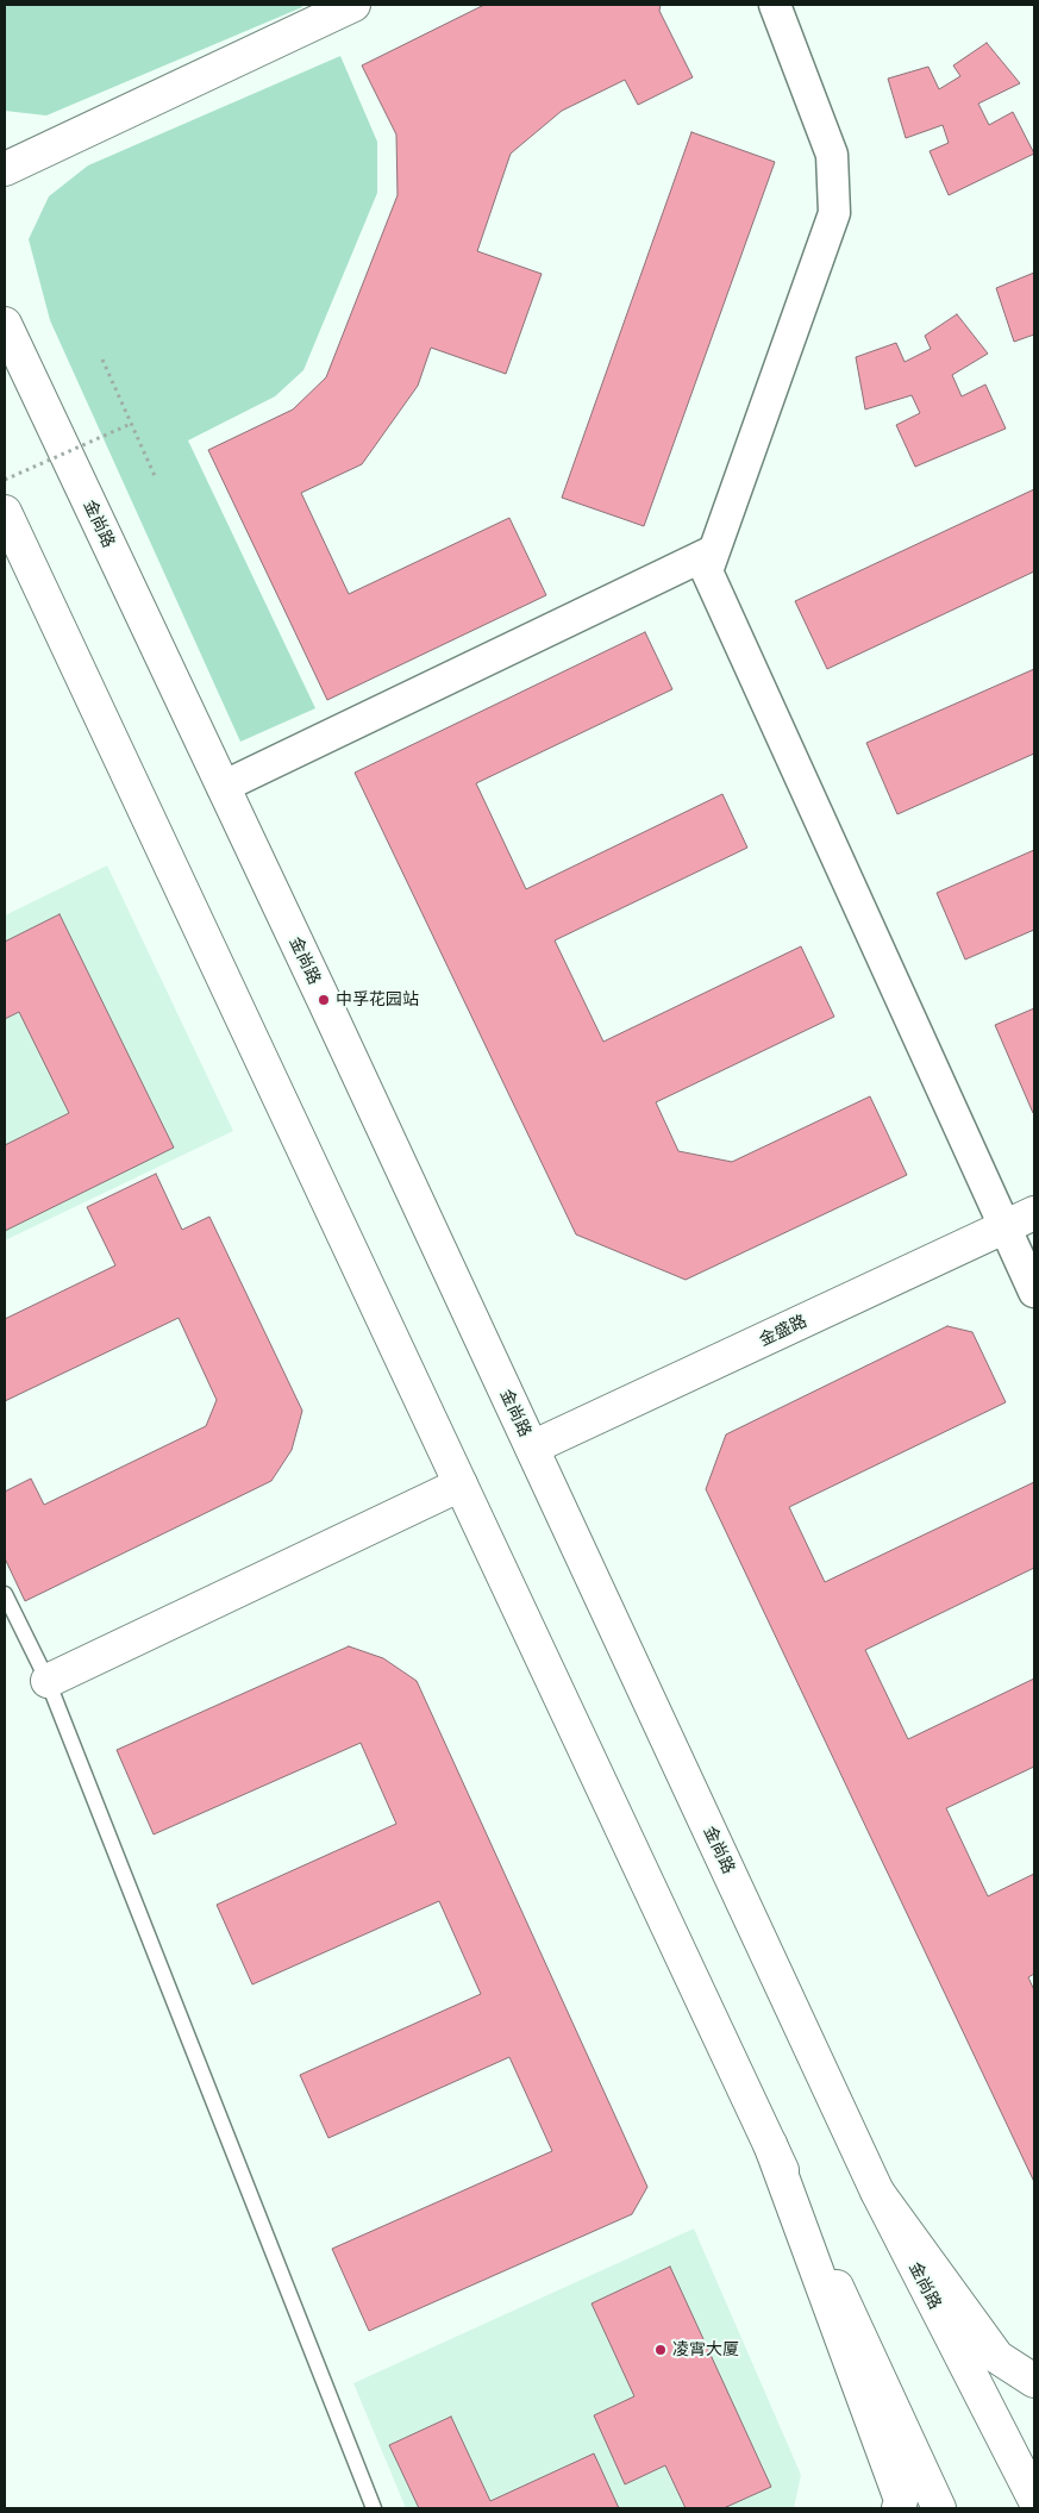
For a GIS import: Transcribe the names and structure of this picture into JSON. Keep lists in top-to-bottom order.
{
  "streets": {
    "main road": ["金尚路", "金盛路"]
  },
  "crossings": [
    ["金尚路", "金盛路"]
  ],
  "places": ["中孚花园站", "凌霄大厦"]
}
